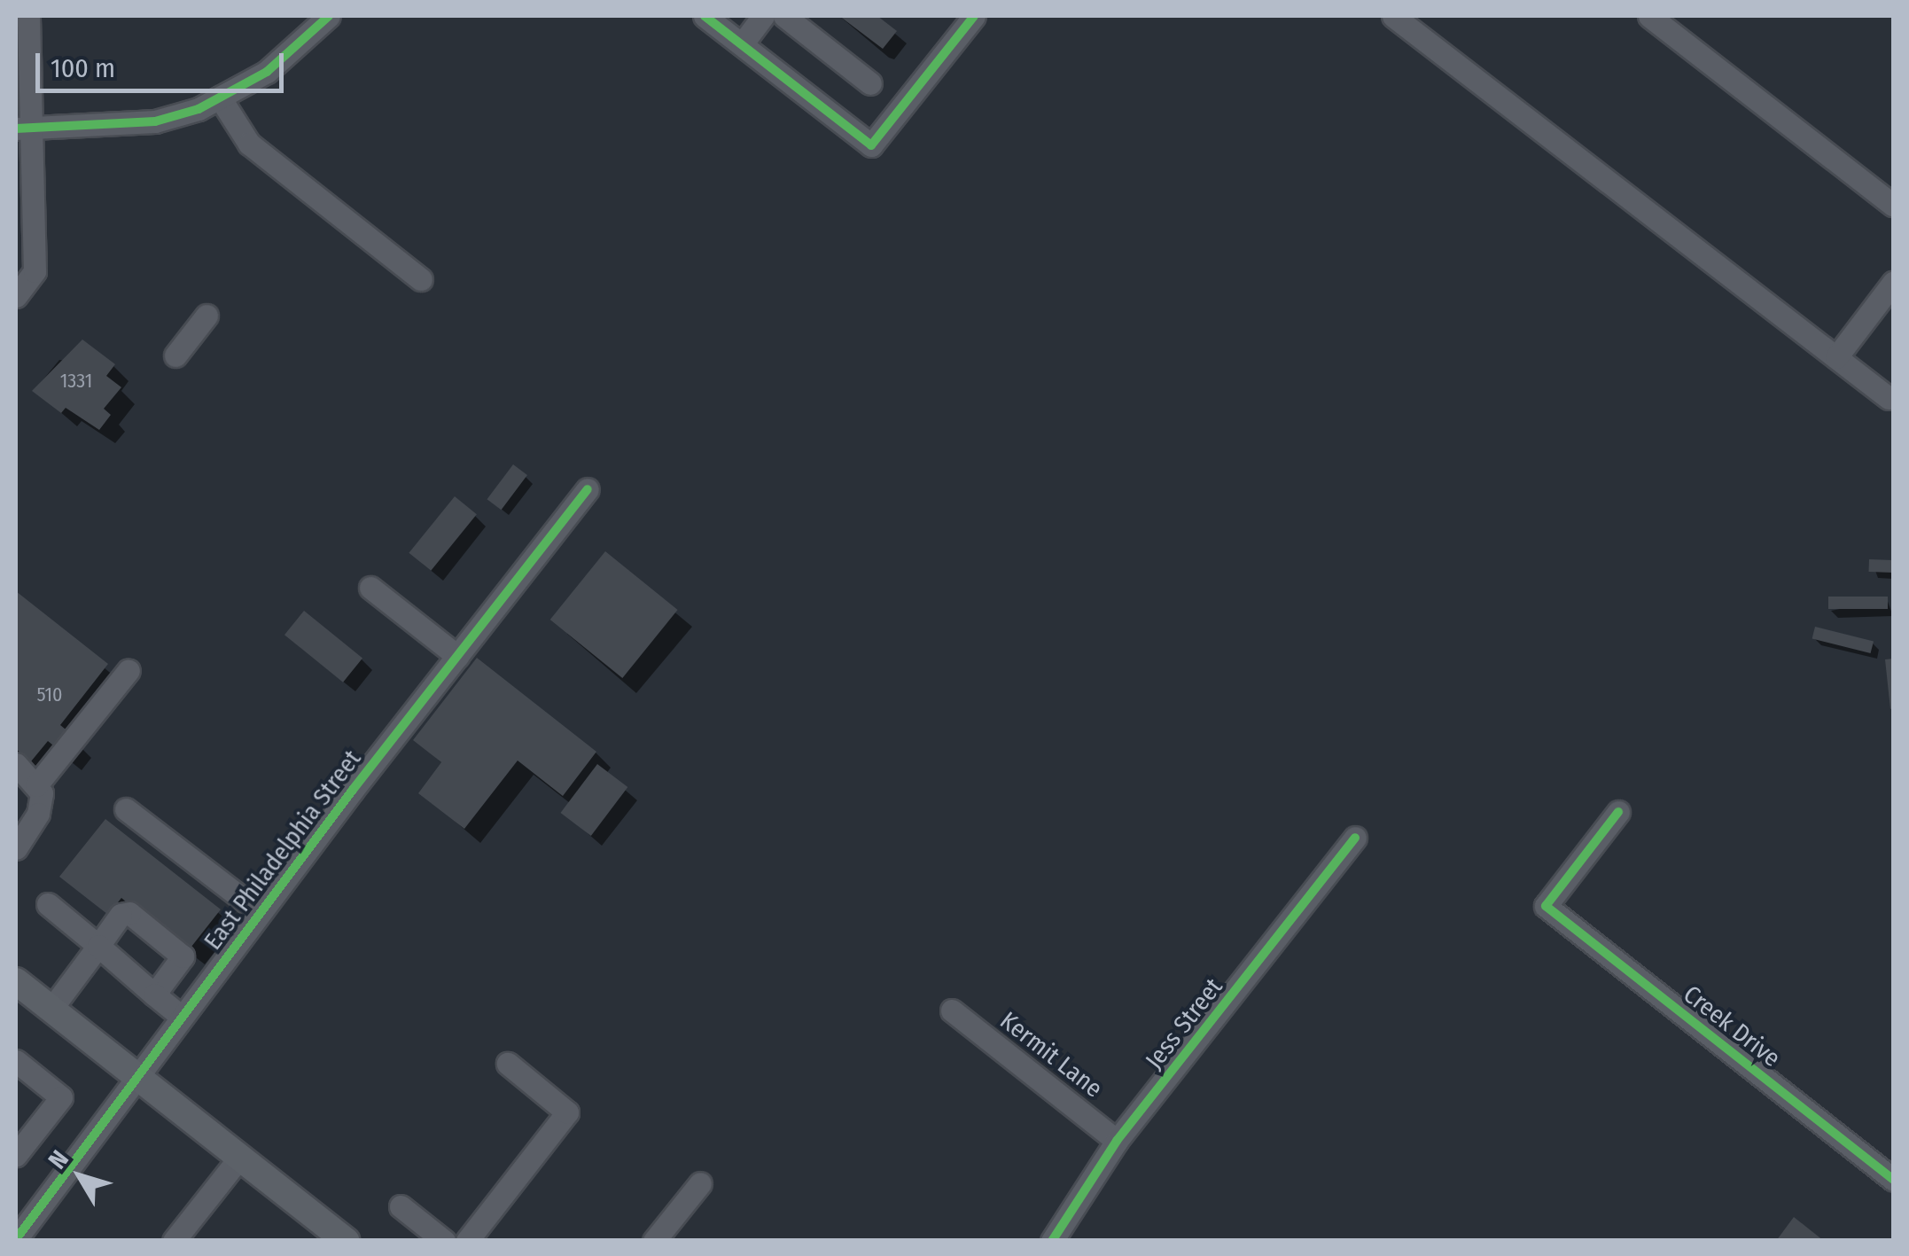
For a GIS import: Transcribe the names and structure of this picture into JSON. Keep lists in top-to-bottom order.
{
  "streets": {
    "street": [
      "East Philadelphia Street",
      "Jess Street",
      "Creek Drive",
      "Kermit Lane"
    ]
  },
  "crossings": [
    ["Jess Street", "Kermit Lane"]
  ],
  "house_numbers": ["1331", "510"],
  "scale_bar": "100 m",
  "north": "top left"
}
